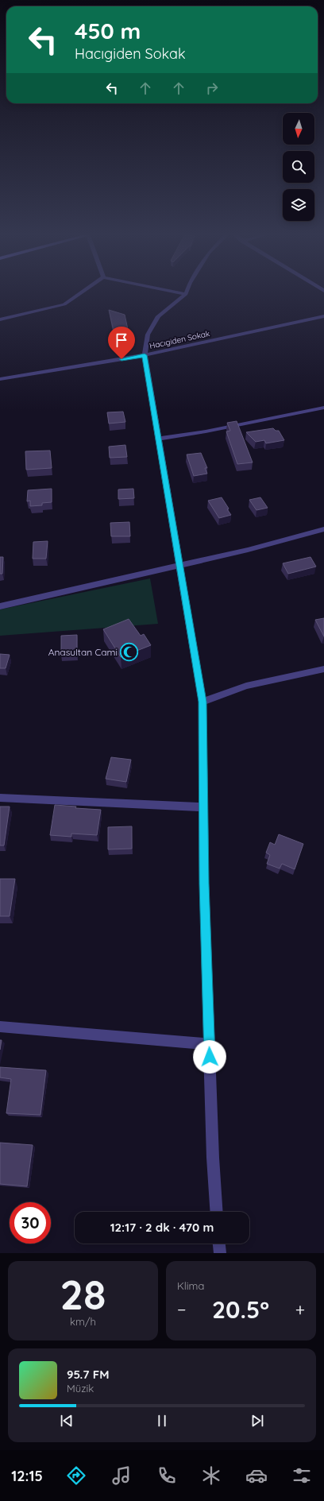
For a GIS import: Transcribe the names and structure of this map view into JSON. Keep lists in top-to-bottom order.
{
  "streets": {
    "street": ["Hacıgiden Sokak"]
  },
  "places": {
    "mosque": ["Anasultan Cami"]
  },
  "north": "bottom",
  "page": {
    "turn": ["450 m", "Hacıgiden Sokak"],
    "limit": "30",
    "trip": "12:17 · 2 dk · 470 m",
    "tile": [
      ["28", "km/h"],
      "Klima"
    ],
    "heat": ["−", "20.5°", "+"],
    "song": ["95.7 FM", "Müzik"],
    "tabs": "12:15"
  }
}
